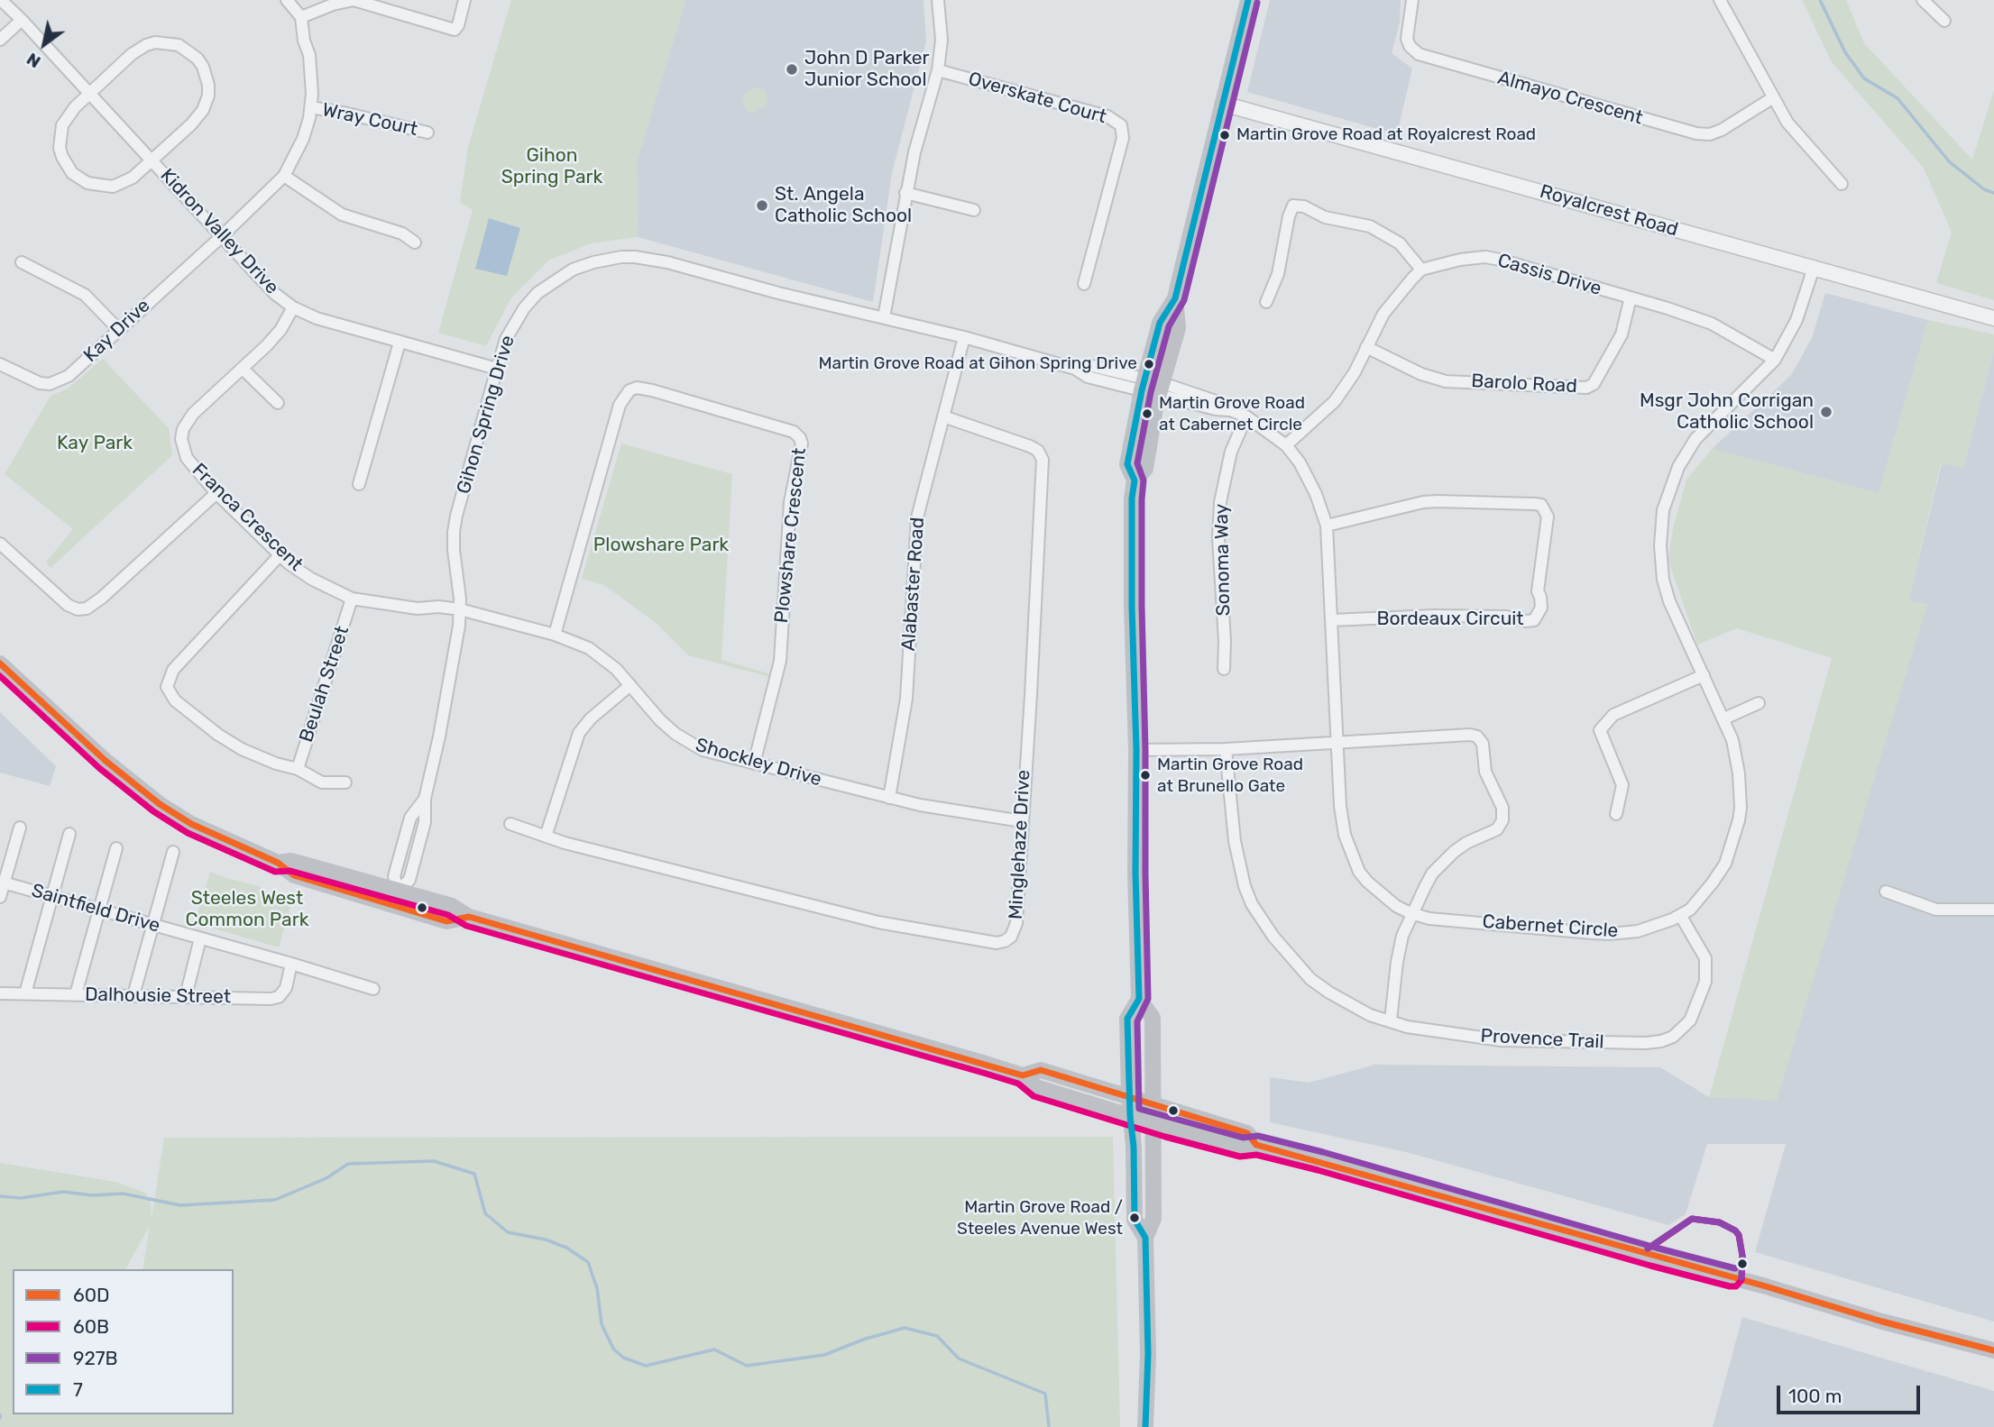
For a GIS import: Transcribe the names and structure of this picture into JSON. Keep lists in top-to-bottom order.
{
  "streets": {
    "street": [
      "Overskate Court",
      "Almayo Crescent",
      "Wray Court",
      "Royalcrest Road",
      "Kidron Valley Drive",
      "Cassis Drive",
      "Kay Drive",
      "Barolo Road",
      "Gihon Spring Drive",
      "Franca Crescent",
      "Plowshare Crescent",
      "Sonoma Way",
      "Alabaster Road",
      "Bordeaux Circuit",
      "Beulah Street",
      "Shockley Drive",
      "Minglehaze Drive",
      "Saintfield Drive",
      "Cabernet Circle",
      "Dalhousie Street",
      "Provence Trail"
    ]
  },
  "crossings": [
    ["Wray Court", "Kay Drive"],
    ["Royalcrest Road", "Cabernet Circle"],
    ["Kidron Valley Drive", "Kay Drive"],
    ["Kidron Valley Drive", "Gihon Spring Drive"],
    ["Kidron Valley Drive", "Franca Crescent"],
    ["Cassis Drive", "Barolo Road"],
    ["Cassis Drive", "Cabernet Circle"],
    ["Gihon Spring Drive", "Franca Crescent"],
    ["Gihon Spring Drive", "Alabaster Road"],
    ["Gihon Spring Drive", "Shockley Drive"],
    ["Gihon Spring Drive", "Cabernet Circle"],
    ["Franca Crescent", "Beulah Street"],
    ["Franca Crescent", "Shockley Drive"],
    ["Plowshare Crescent", "Shockley Drive"],
    ["Sonoma Way", "Cabernet Circle"],
    ["Alabaster Road", "Shockley Drive"],
    ["Alabaster Road", "Minglehaze Drive"],
    ["Bordeaux Circuit", "Cabernet Circle"],
    ["Shockley Drive", "Minglehaze Drive"],
    ["Saintfield Drive", "Dalhousie Street"],
    ["Cabernet Circle", "Provence Trail"]
  ],
  "parks": [
    "Gihon Spring Park",
    "Kay Park",
    "Plowshare Park",
    "Steeles West Common Park"
  ],
  "places": [
    "John D Parker Junior School",
    "Martin Grove Road at Royalcrest Road",
    "St. Angela Catholic School",
    "Martin Grove Road at Gihon Spring Drive",
    "Msgr John Corrigan Catholic School",
    "Martin Grove Road at Cabernet Circle",
    "Martin Grove Road at Brunello Gate",
    "Martin Grove Road / Steeles Avenue West"
  ],
  "lines": [
    "transit line 7",
    "transit line 927B",
    "transit line 60D",
    "transit line 60B"
  ],
  "legend": [
    "60D",
    "60B",
    "927B",
    "7"
  ],
  "scale_bar": "100 m",
  "north": "bottom left"
}
